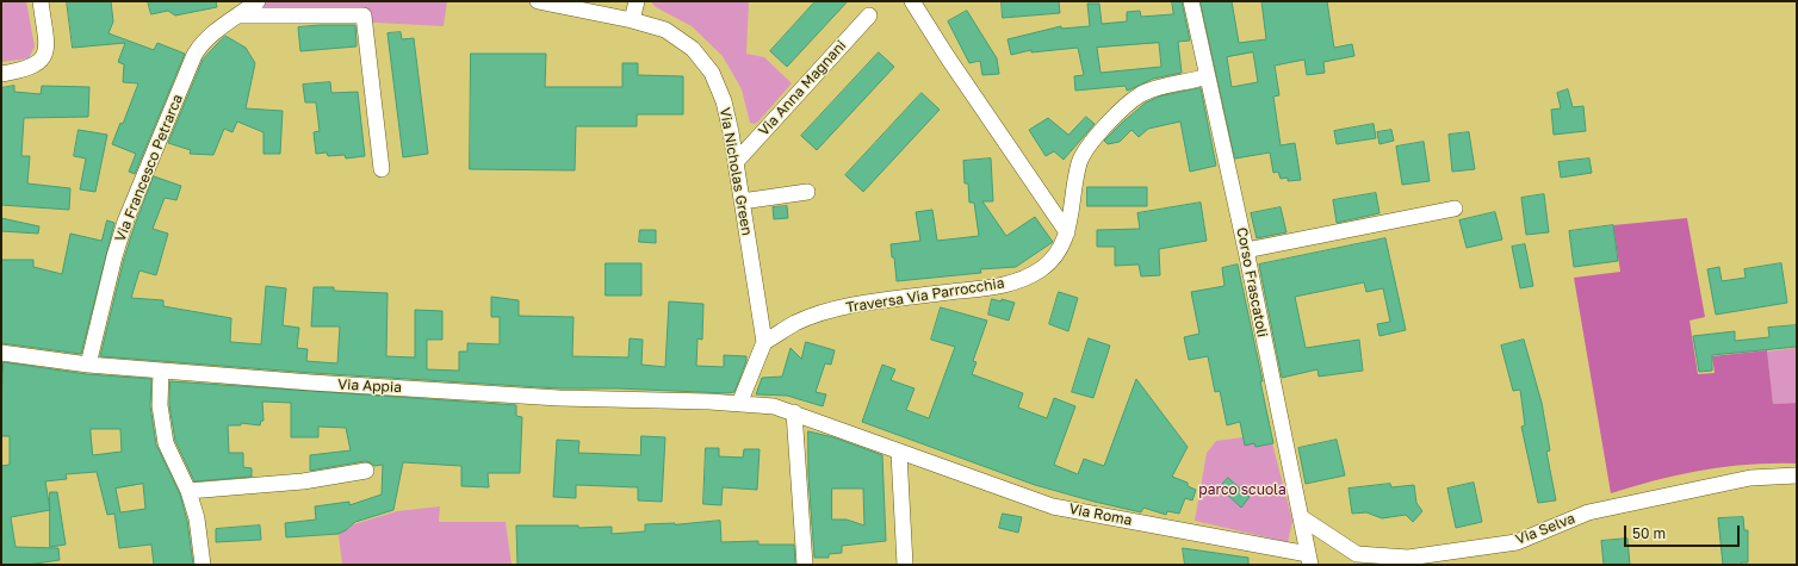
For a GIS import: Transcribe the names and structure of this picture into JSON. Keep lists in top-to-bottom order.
{
  "streets": {
    "street": [
      "Via Anna Magnani",
      "Via Francesco Petrarca",
      "Via Nicholas Green",
      "Corso Frascatoli",
      "Traversa Via Parrocchia",
      "Via Appia",
      "Via Roma",
      "Via Selva"
    ]
  },
  "crossings": [
    ["Via Anna Magnani", "Via Nicholas Green"],
    ["Via Francesco Petrarca", "Via Appia"],
    ["Via Nicholas Green", "Traversa Via Parrocchia"],
    ["Corso Frascatoli", "Traversa Via Parrocchia"],
    ["Corso Frascatoli", "Via Roma"],
    ["Corso Frascatoli", "Via Selva"],
    ["Via Appia", "Via Roma"]
  ],
  "parks": ["parco scuola"],
  "scale_bar": "50 m"
}
